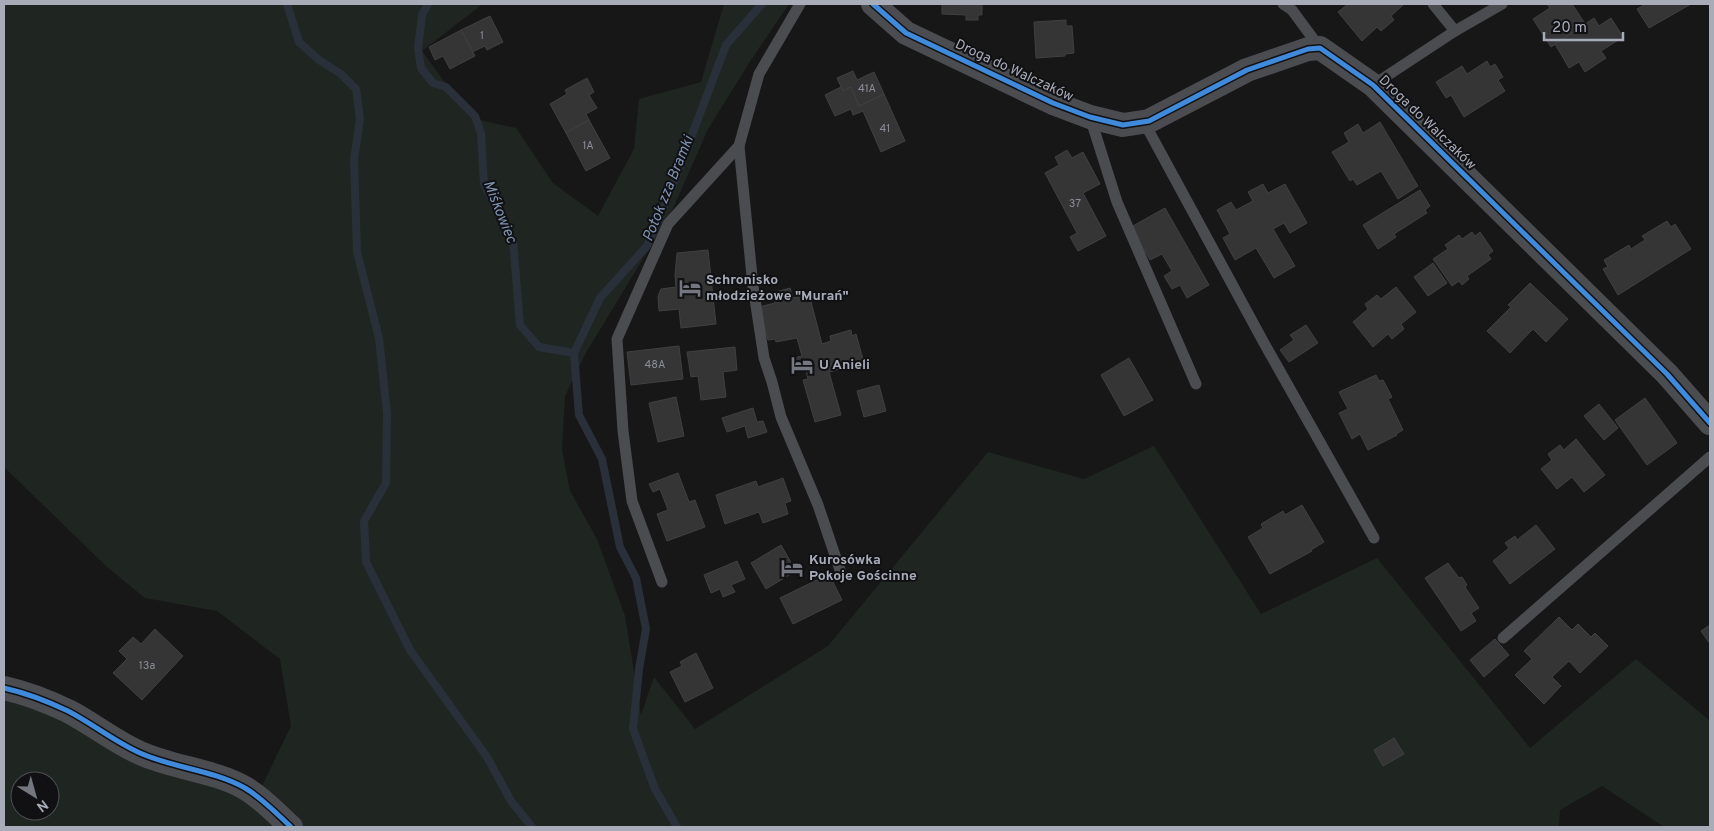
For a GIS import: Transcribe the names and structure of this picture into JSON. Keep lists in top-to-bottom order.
{
  "streets": {
    "street": ["Droga do Walczaków"]
  },
  "water": ["Potok zza Bramki", "Miśkowiec"],
  "places": {
    "hotel": ["Schronisko młodzieżowe \"Murań\"", "U Anieli", "Kurosówka Pokoje Gościnne"]
  },
  "house_numbers": [
    "1",
    "41A",
    "41",
    "1A",
    "37",
    "48A",
    "13a"
  ],
  "scale_bar": "20 m",
  "north": "bottom right"
}
